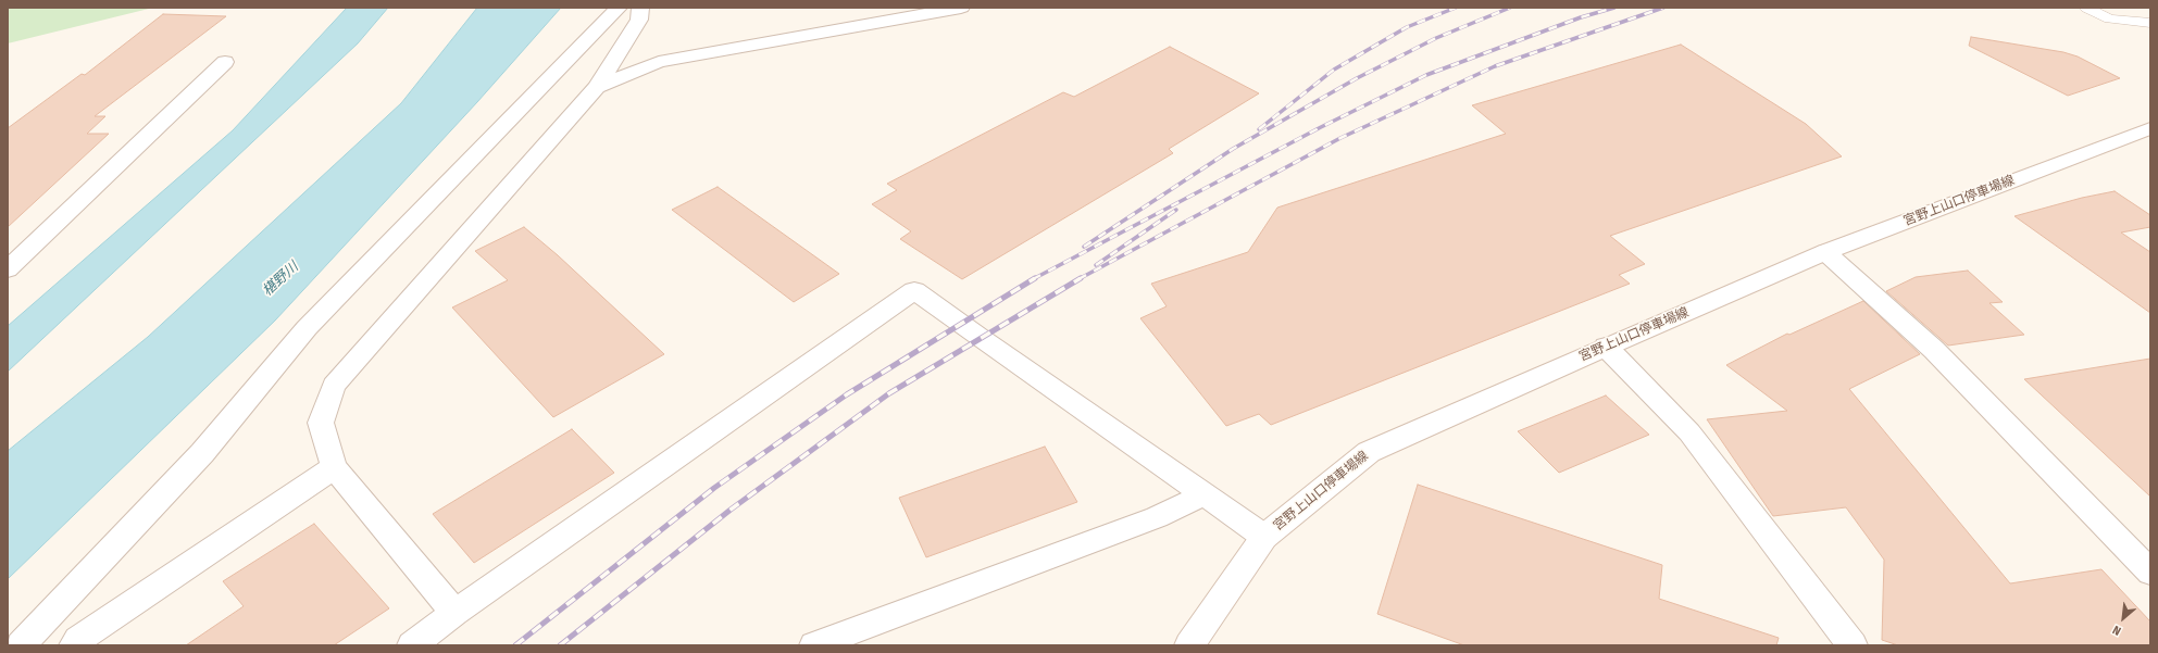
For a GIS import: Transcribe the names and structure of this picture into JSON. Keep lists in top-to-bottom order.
{
  "streets": {
    "street": ["宮野上山口停車場線"]
  },
  "water": ["椹野川"],
  "north": "bottom left"
}
